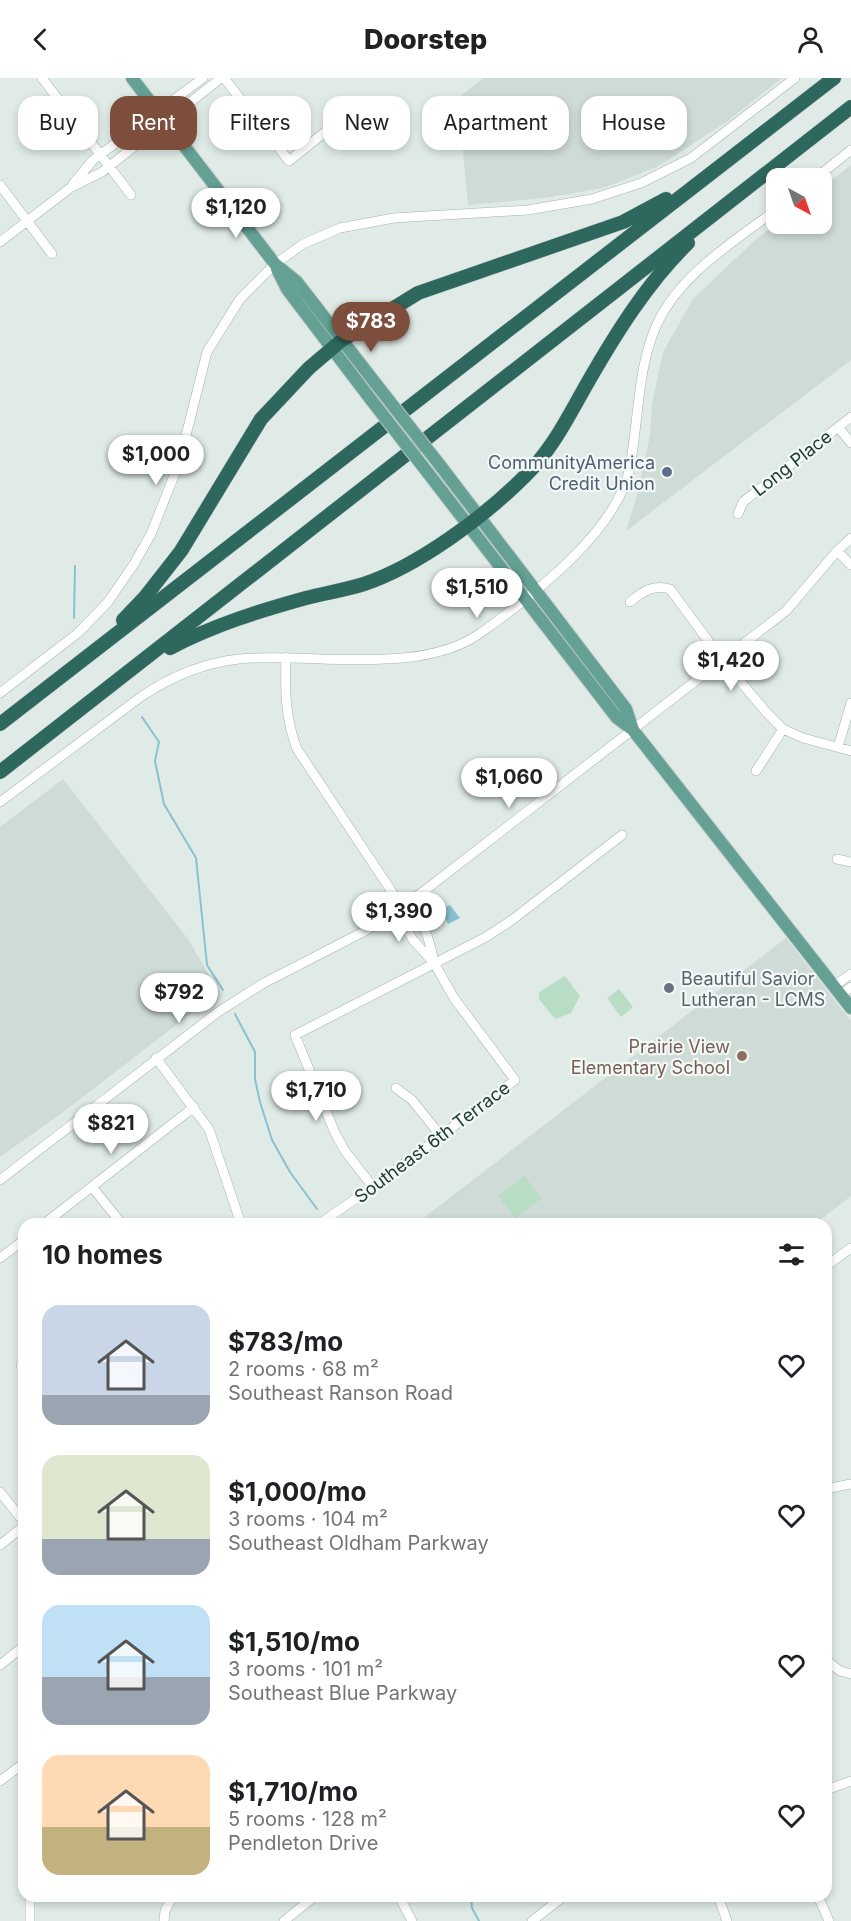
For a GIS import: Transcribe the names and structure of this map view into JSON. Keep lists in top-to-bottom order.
{
  "streets": {
    "street": ["Long Place", "Southeast 6th Terrace"]
  },
  "places": ["CommunityAmerica Credit Union", "Beautiful Savior Lutheran - LCMS", "Prairie View Elementary School"],
  "north": "bottom right",
  "page": {
    "header": "Doorstep",
    "chip": [
      "Buy",
      "Rent",
      "Filters",
      "New",
      "Apartment",
      "House"
    ],
    "price": [
      "$1,120",
      "$783",
      "$1,000",
      "$1,510",
      "$1,420",
      "$1,060",
      "$1,390",
      "$792",
      "$1,710",
      "$821"
    ],
    "heading": "10 homes",
    "list": [
      {
        "name": "$783/mo",
        "note": "2 rooms · 68 m² · Southeast Ranson Road"
      },
      {
        "name": "$1,000/mo",
        "note": "3 rooms · 104 m² · Southeast Oldham Parkway"
      },
      {
        "name": "$1,510/mo",
        "note": "3 rooms · 101 m² · Southeast Blue Parkway"
      },
      {
        "name": "$1,710/mo",
        "note": "5 rooms · 128 m² · Pendleton Drive"
      }
    ]
  }
}
